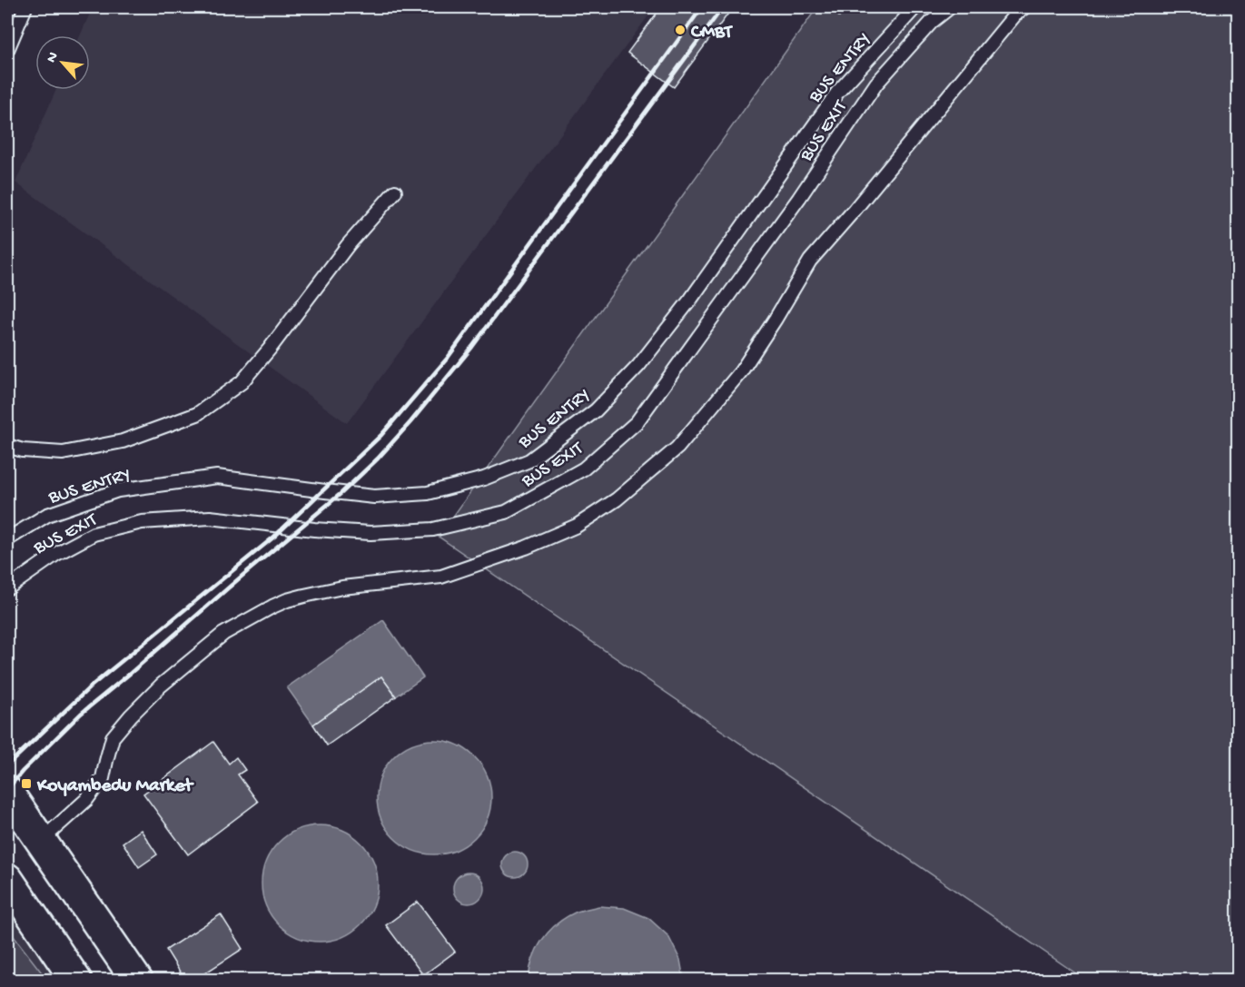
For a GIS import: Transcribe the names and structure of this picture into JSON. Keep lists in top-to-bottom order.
{
  "streets": {
    "lane": ["BUS ENTRY", "BUS EXIT"]
  },
  "places": {
    "other": ["CMBT"],
    "transit": ["Koyambedu Market"]
  },
  "north": "top left"
}
